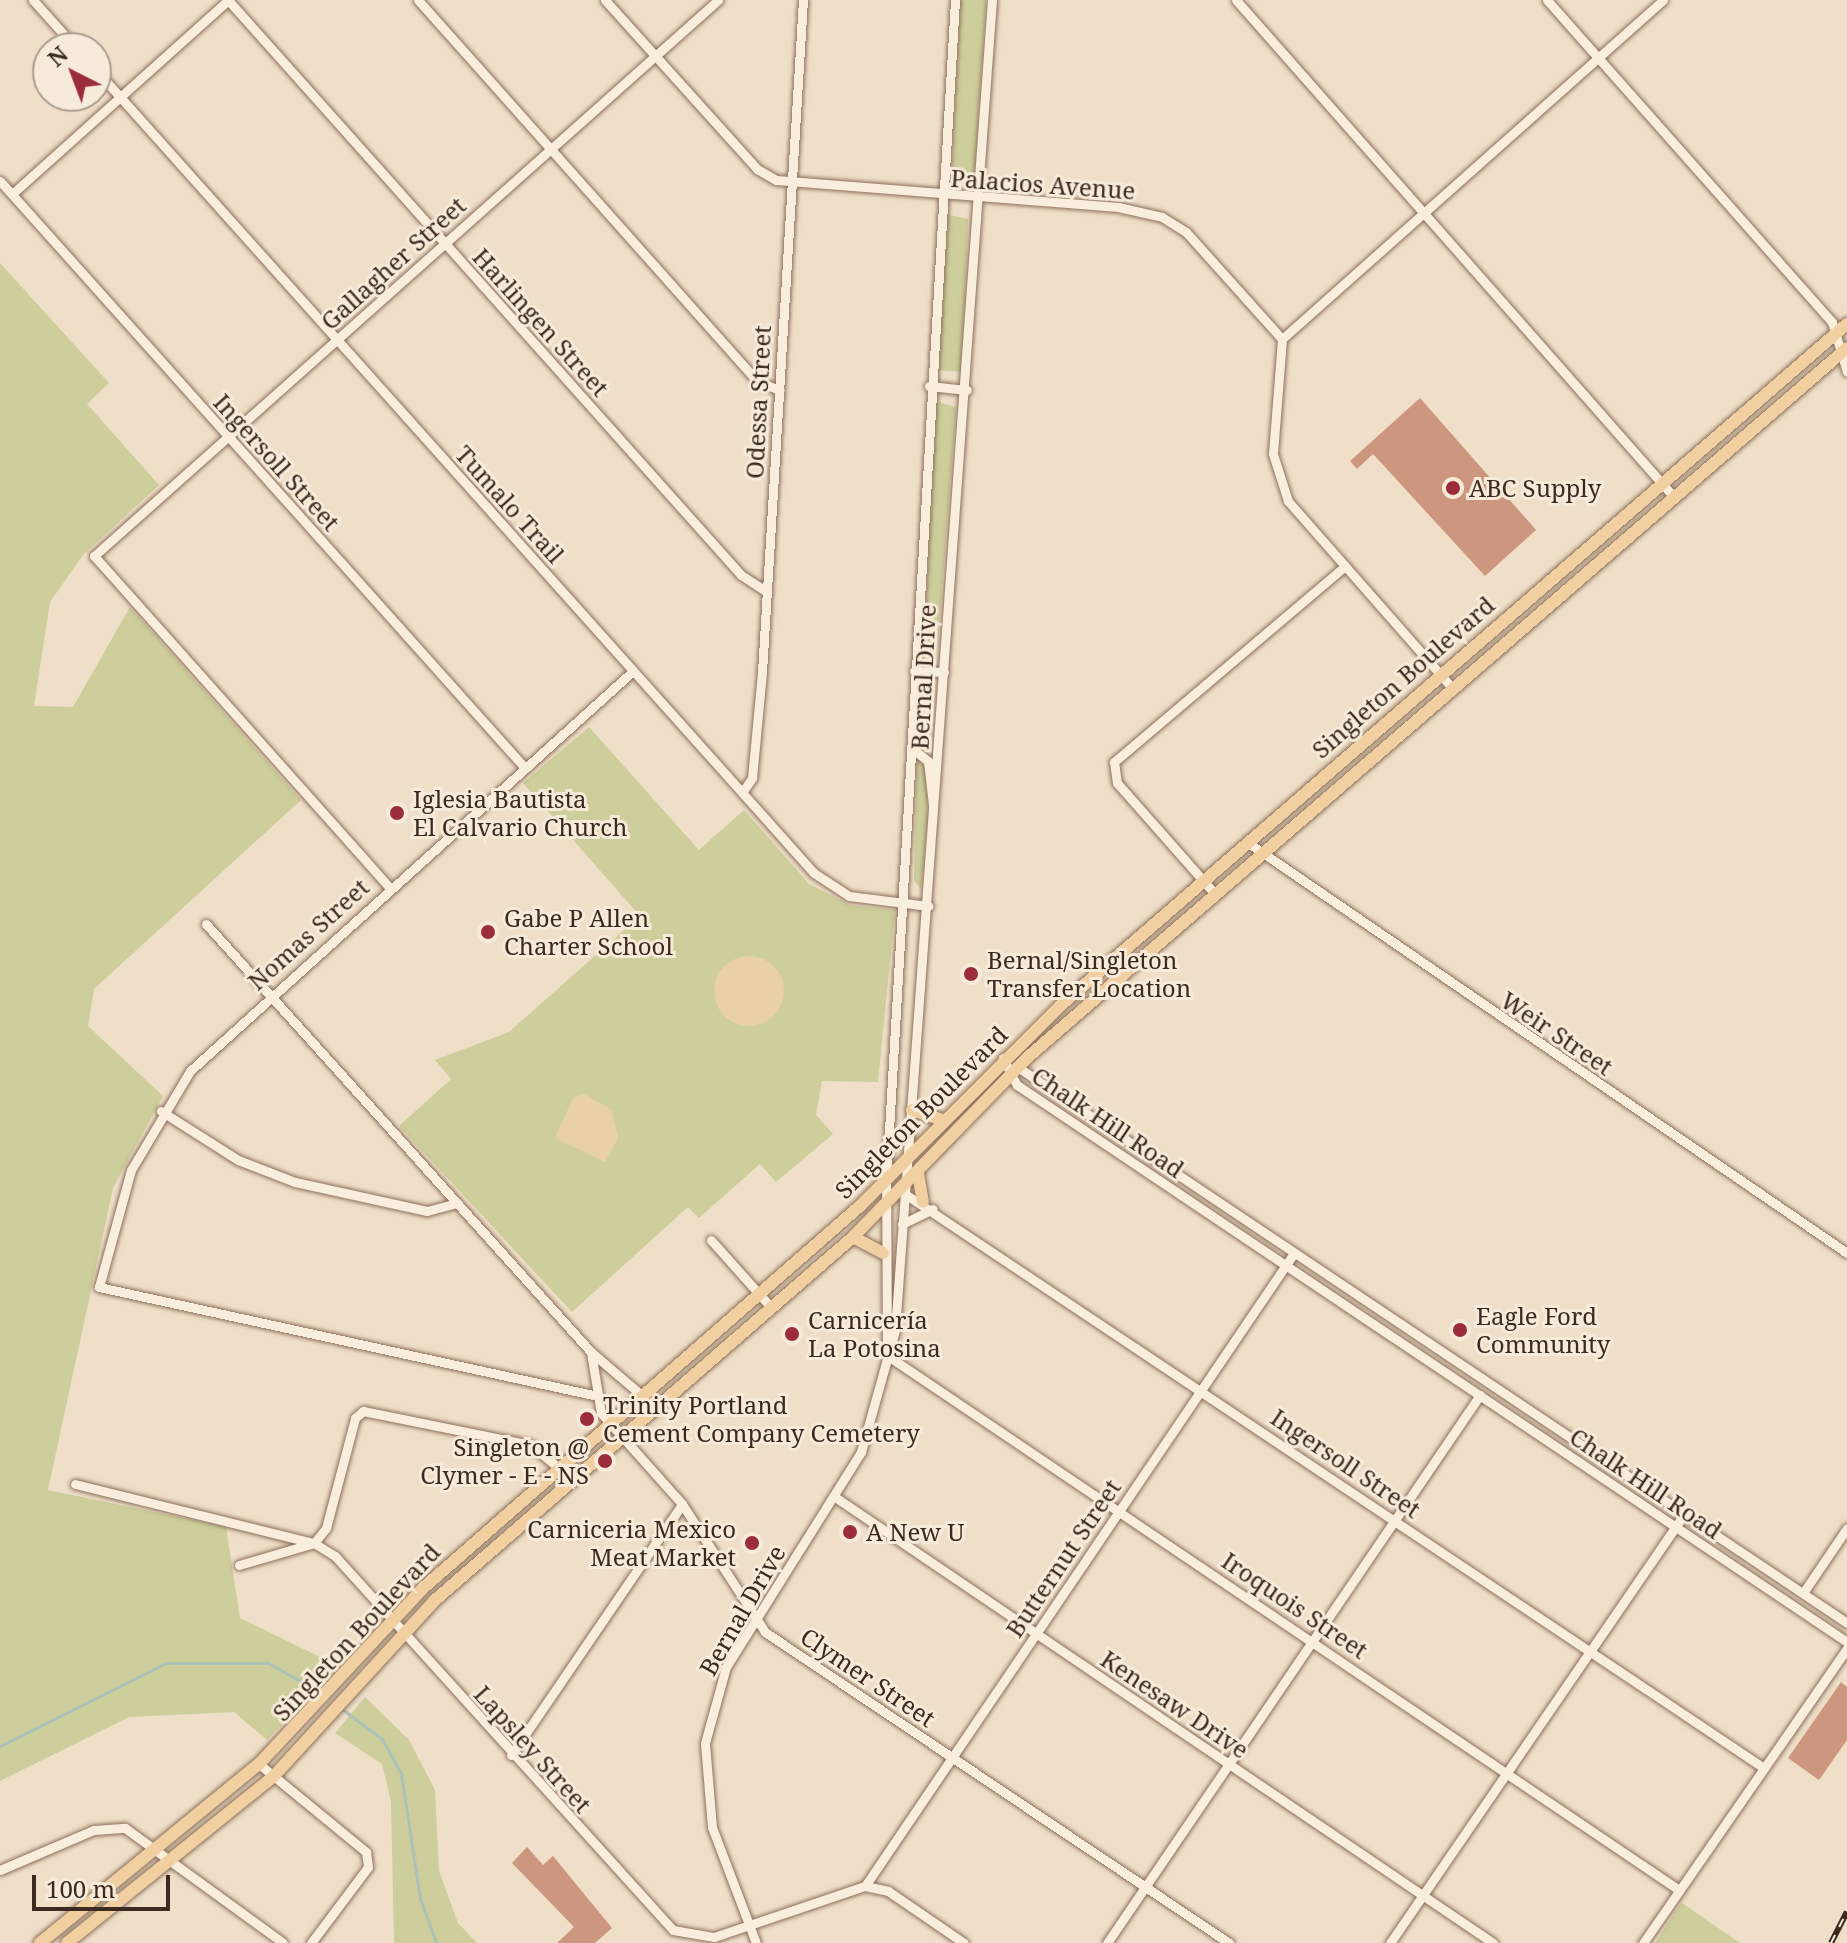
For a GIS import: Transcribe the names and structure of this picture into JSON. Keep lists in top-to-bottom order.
{
  "streets": {
    "main road": ["Singleton Boulevard"],
    "street": [
      "Palacios Avenue",
      "Gallagher Street",
      "Harlingen Street",
      "Odessa Street",
      "Ingersoll Street",
      "Tumalo Trail",
      "Bernal Drive",
      "Nomas Street",
      "Weir Street",
      "Chalk Hill Road",
      "Butternut Street",
      "Iroquois Street",
      "Clymer Street",
      "Kenesaw Drive",
      "Lapsley Street"
    ]
  },
  "crossings": [
    ["Palacios Avenue", "Gallagher Street"],
    ["Palacios Avenue", "Odessa Street"],
    ["Palacios Avenue", "Bernal Drive"],
    ["Gallagher Street", "Harlingen Street"],
    ["Gallagher Street", "Ingersoll Street"],
    ["Gallagher Street", "Tumalo Trail"],
    ["Gallagher Street", "Nomas Street"],
    ["Harlingen Street", "Odessa Street"],
    ["Odessa Street", "Tumalo Trail"],
    ["Ingersoll Street", "Bernal Drive"],
    ["Ingersoll Street", "Singleton Boulevard"],
    ["Ingersoll Street", "Nomas Street"],
    ["Ingersoll Street", "Butternut Street"],
    ["Tumalo Trail", "Bernal Drive"],
    ["Tumalo Trail", "Nomas Street"],
    ["Bernal Drive", "Singleton Boulevard"],
    ["Bernal Drive", "Iroquois Street"],
    ["Bernal Drive", "Clymer Street"],
    ["Bernal Drive", "Kenesaw Drive"],
    ["Bernal Drive", "Lapsley Street"],
    ["Singleton Boulevard", "Weir Street"],
    ["Singleton Boulevard", "Chalk Hill Road"],
    ["Singleton Boulevard", "Clymer Street"],
    ["Singleton Boulevard", "Lapsley Street"],
    ["Nomas Street", "Clymer Street"],
    ["Chalk Hill Road", "Butternut Street"],
    ["Butternut Street", "Iroquois Street"],
    ["Butternut Street", "Clymer Street"],
    ["Butternut Street", "Kenesaw Drive"],
    ["Butternut Street", "Lapsley Street"]
  ],
  "places": [
    "ABC Supply",
    "Iglesia Bautista El Calvario Church",
    "Gabe P Allen Charter School",
    "Bernal/Singleton Transfer Location",
    "Eagle Ford Community",
    "Carnicería La Potosina",
    "Trinity Portland Cement Company Cemetery",
    "Singleton @ Clymer - E - NS",
    "A New U",
    "Carniceria Mexico Meat Market"
  ],
  "scale_bar": "100 m",
  "north": "top left"
}
